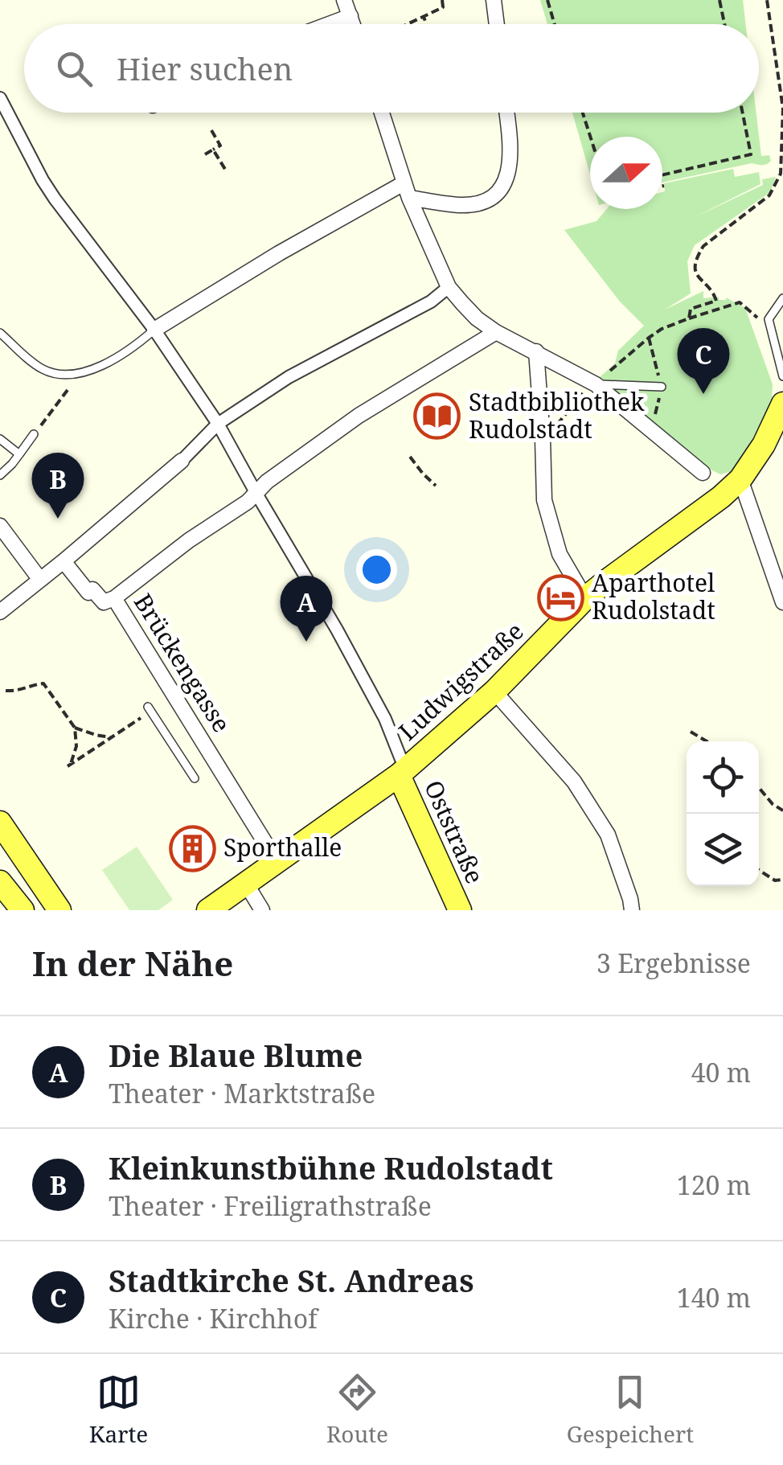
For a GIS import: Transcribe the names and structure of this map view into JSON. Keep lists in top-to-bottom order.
{
  "streets": {
    "main road": ["Ludwigstraße", "Oststraße"],
    "street": ["Brückengasse"]
  },
  "crossings": [
    ["Brückengasse", "Ludwigstraße"],
    ["Ludwigstraße", "Oststraße"]
  ],
  "places": {
    "library": ["Stadtbibliothek Rudolstadt"],
    "hotel": ["Aparthotel Rudolstadt"],
    "building": ["Sporthalle"]
  },
  "north": "right",
  "page": {
    "search": "Hier suchen",
    "pins": ["C", "B", "A"],
    "heading": ["In der Nähe", "3 Ergebnisse"],
    "list": [
      {
        "mark": "A",
        "name": "Die Blaue Blume",
        "note": "Theater · Marktstraße",
        "value": "40 m"
      },
      {
        "mark": "B",
        "name": "Kleinkunstbühne Rudolstadt",
        "note": "Theater · Freiligrathstraße",
        "value": "120 m"
      },
      {
        "mark": "C",
        "name": "Stadtkirche St. Andreas",
        "note": "Kirche · Kirchhof",
        "value": "140 m"
      }
    ],
    "nav": ["Karte", "Route", "Gespeichert"]
  }
}
